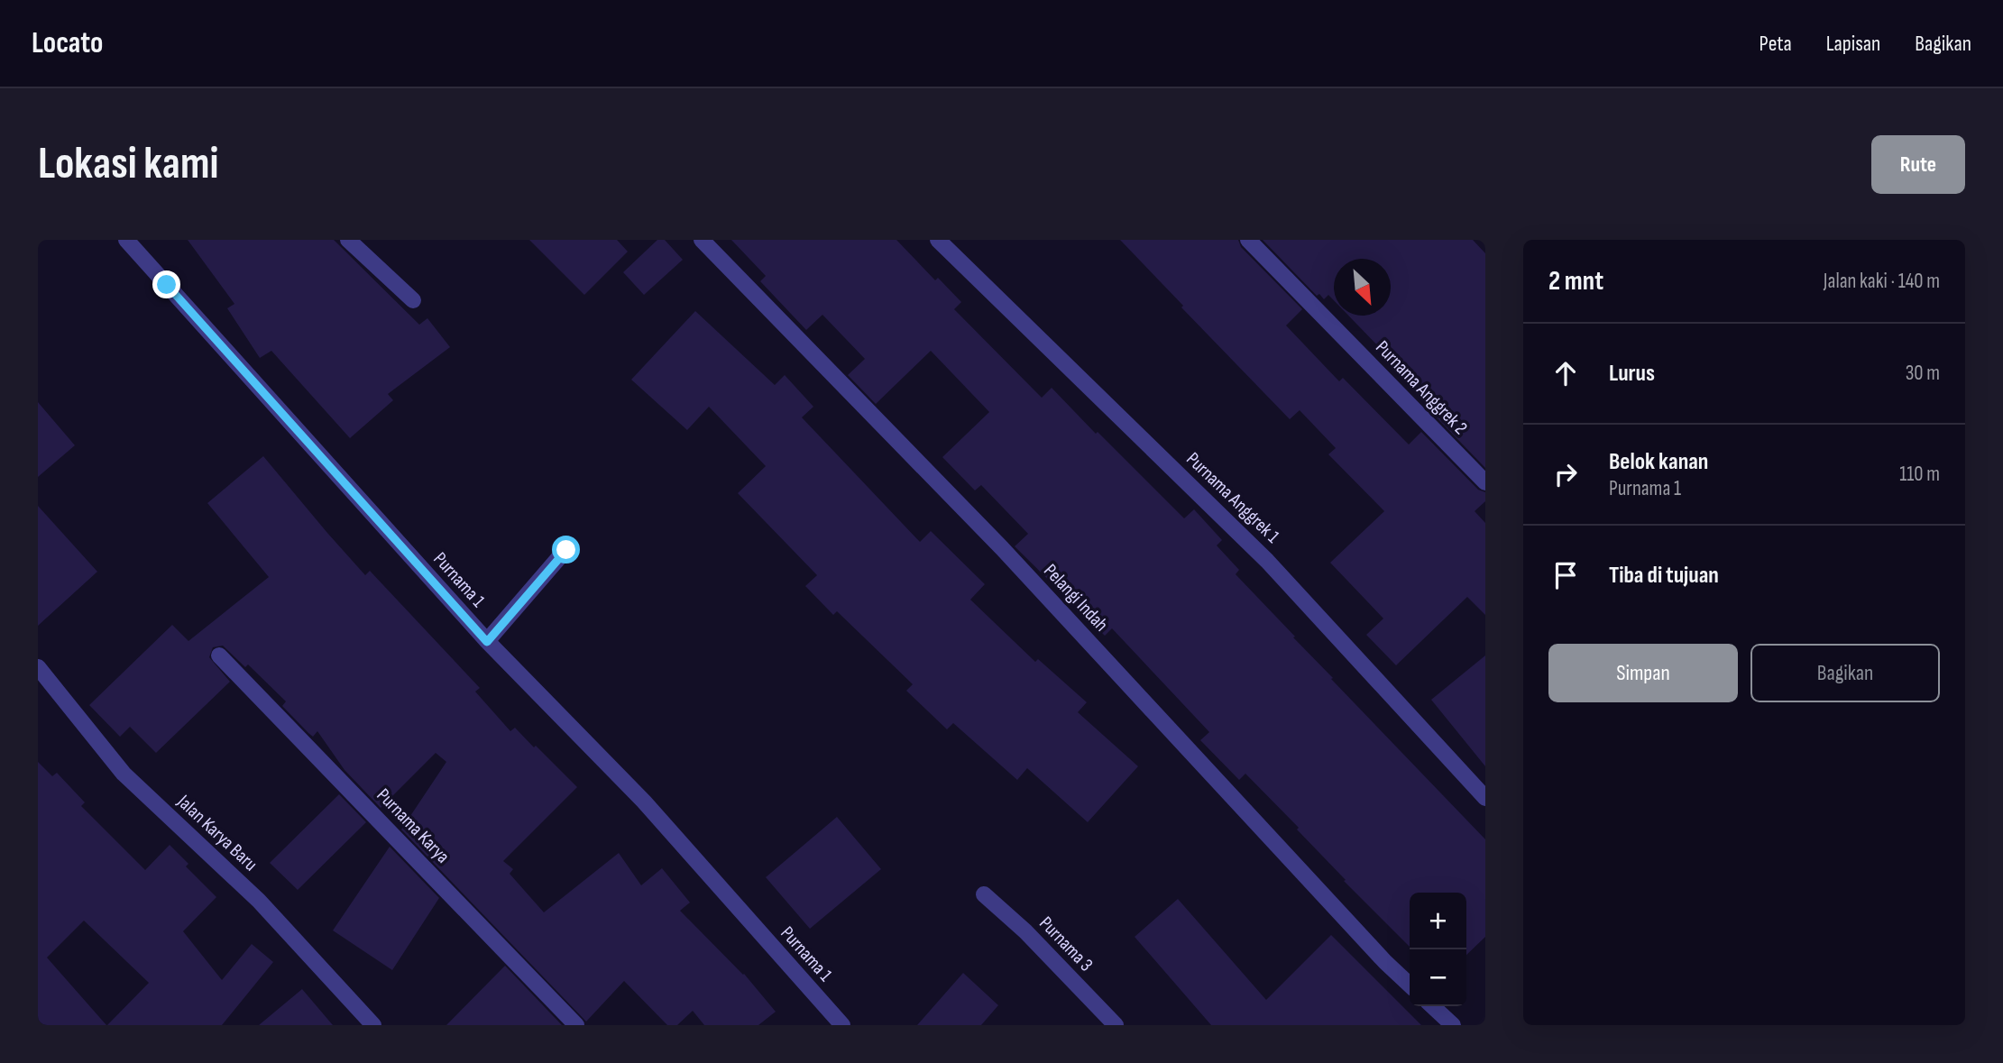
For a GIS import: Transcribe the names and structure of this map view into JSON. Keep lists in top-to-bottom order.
{
  "streets": {
    "street": [
      "Purnama Anggrek 2",
      "Purnama Anggrek 1",
      "Purnama 1",
      "Pelangi Indah",
      "Purnama Karya",
      "Jalan Karya Baru",
      "Purnama 3"
    ]
  },
  "north": "bottom right",
  "page": {
    "header": "Locato",
    "nav": ["Peta", "Lapisan", "Bagikan"],
    "buttons": [
      "Rute",
      ["Simpan", "Bagikan"]
    ],
    "title": "Lokasi kami",
    "heading": ["2 mnt", "Jalan kaki · 140 m"],
    "list": [
      ["Lurus", "30 m"],
      ["Belok kanan", "Purnama 1", "110 m"],
      "Tiba di tujuan"
    ],
    "map_buttons": ["+", "−"]
  }
}
